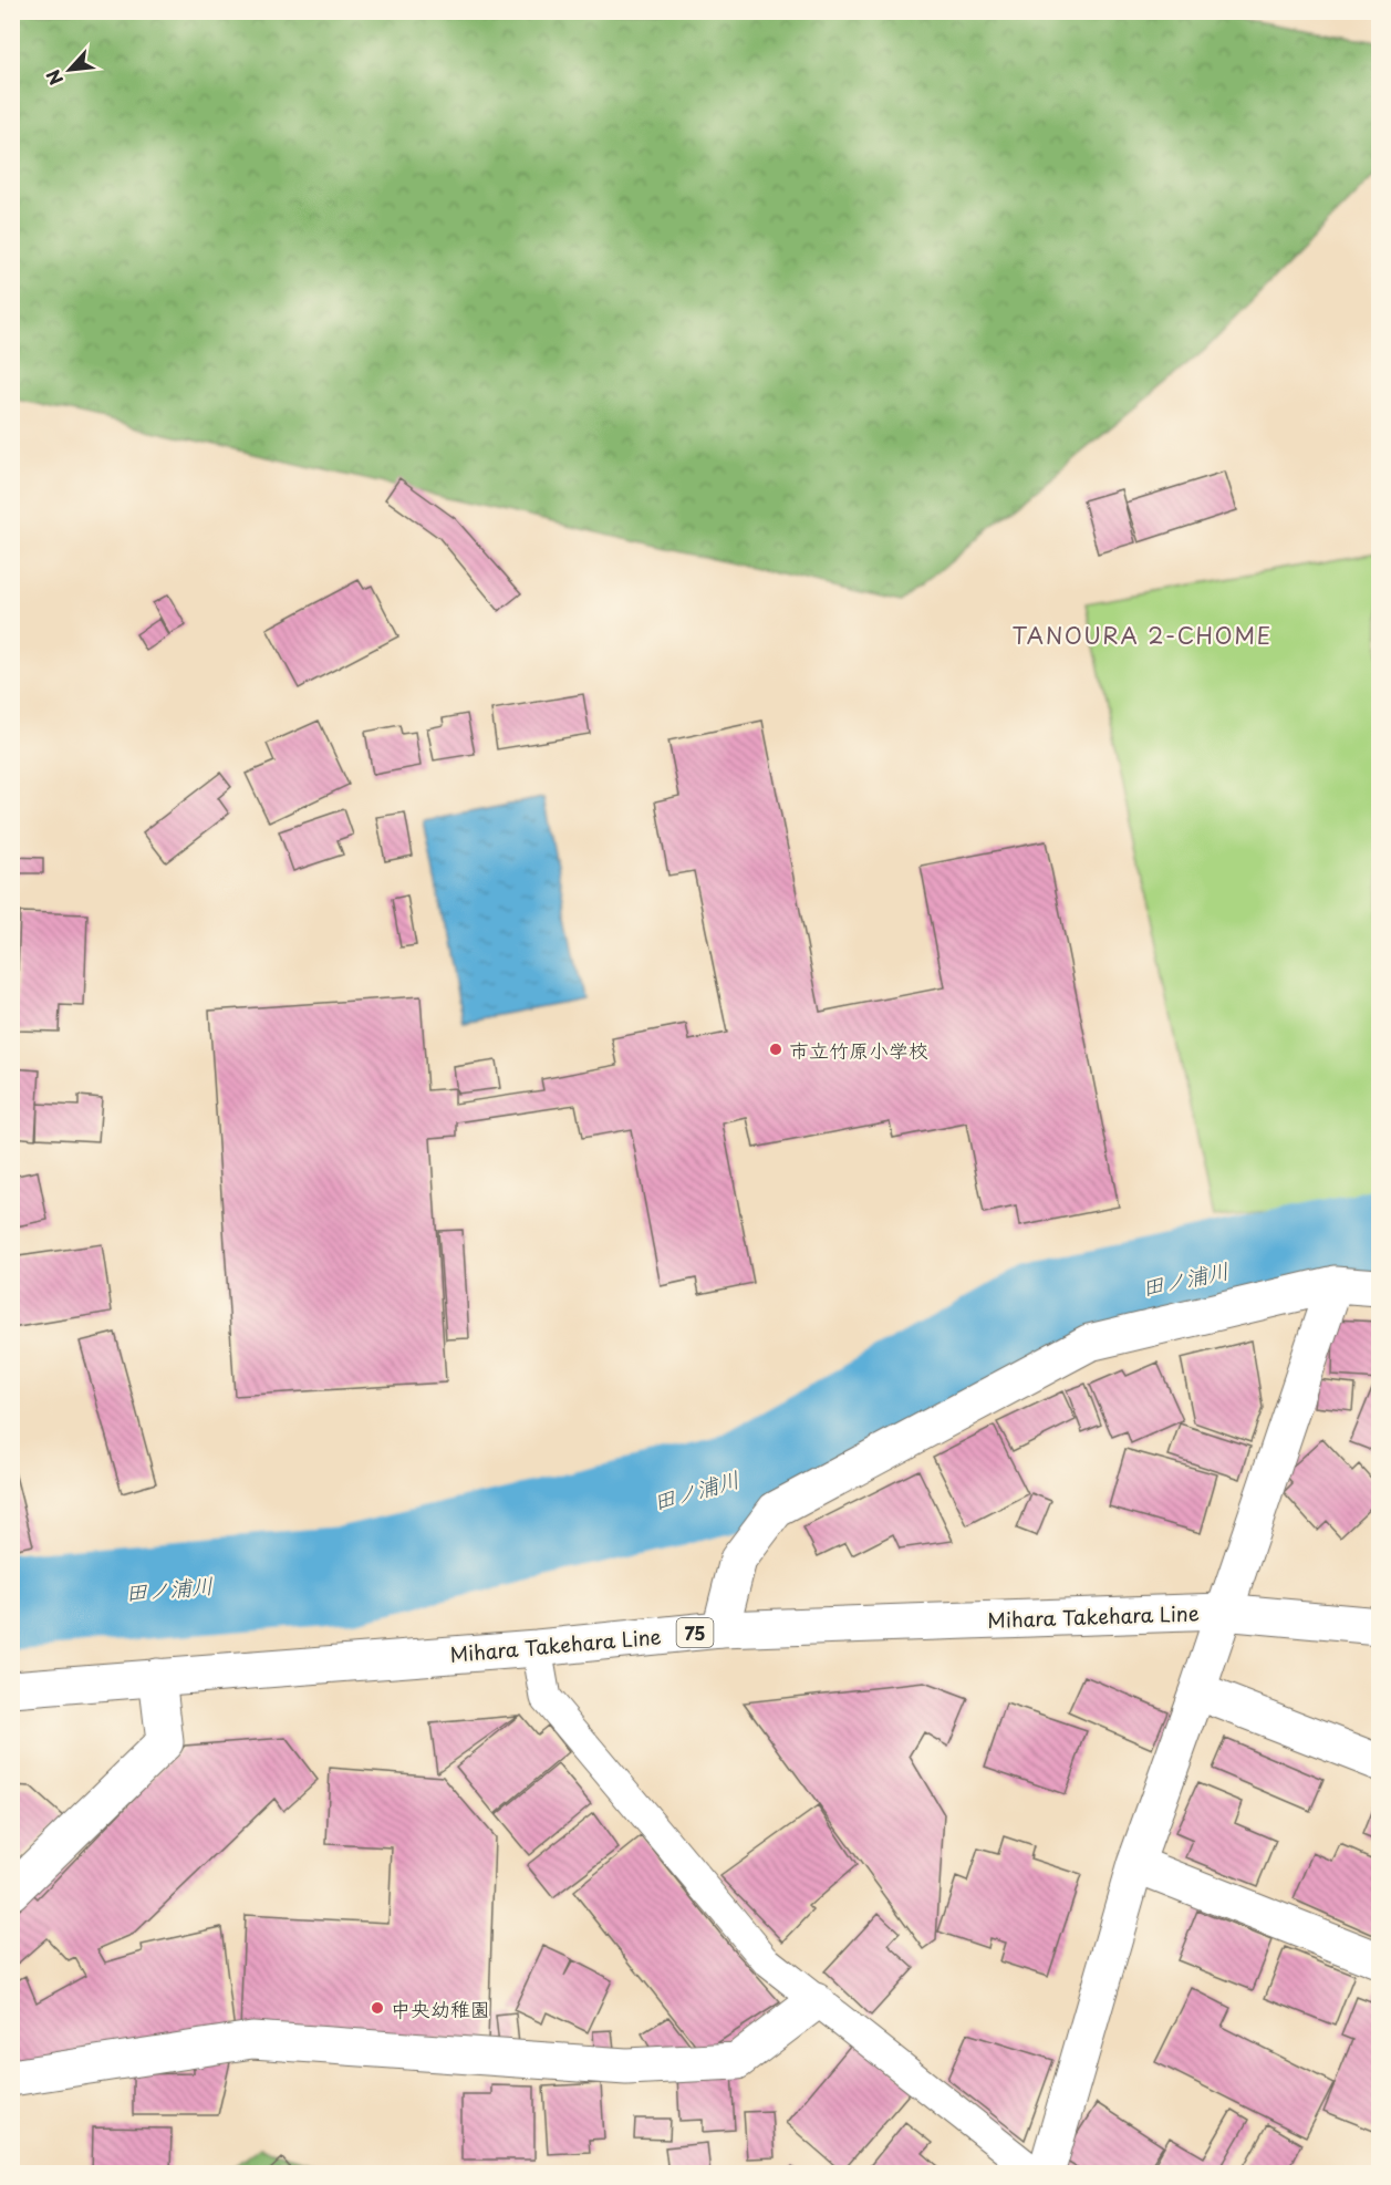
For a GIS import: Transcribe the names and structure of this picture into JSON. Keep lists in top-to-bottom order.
{
  "streets": {
    "street": ["Mihara Takehara Line", "75"]
  },
  "districts": ["TANOURA 2-CHOME"],
  "water": ["田ノ浦川"],
  "places": ["市立竹原小学校", "中央幼稚園"],
  "north": "bottom left"
}
